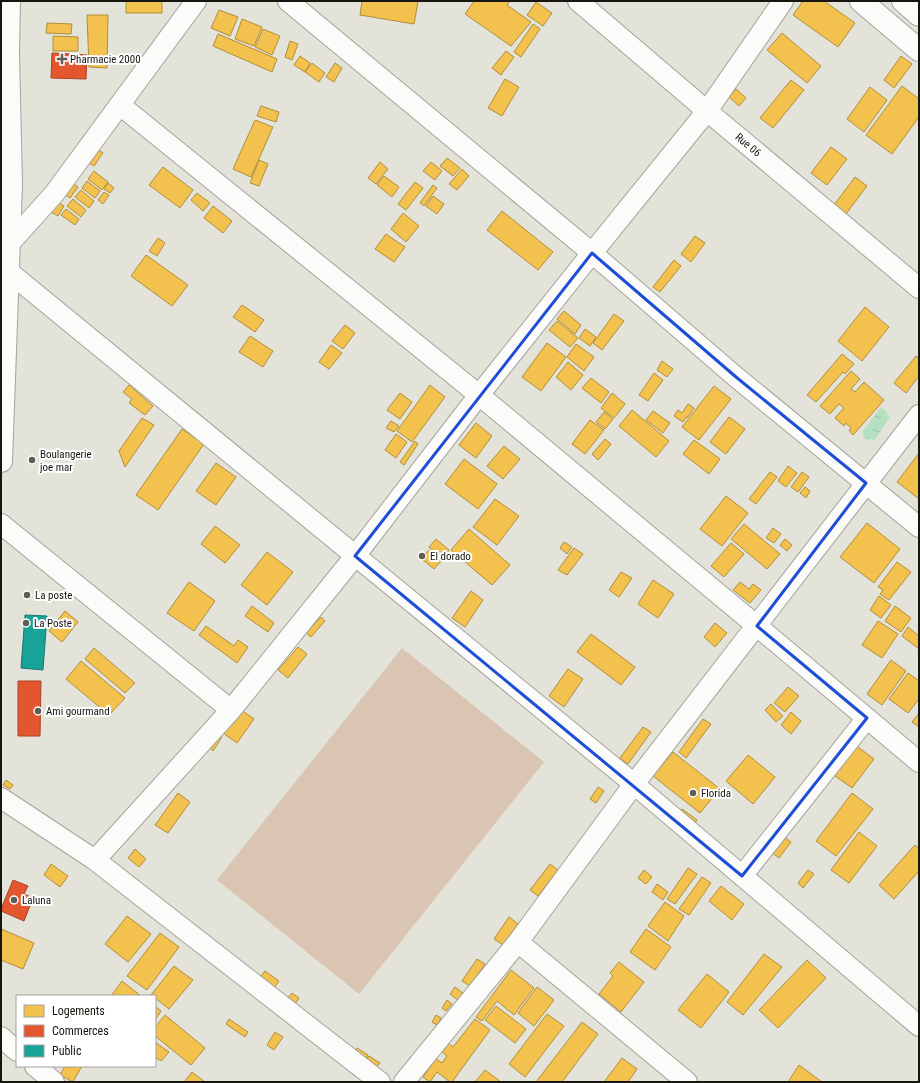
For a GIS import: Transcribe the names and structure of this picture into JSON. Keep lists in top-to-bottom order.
{
  "streets": {
    "street": ["Rue 06"]
  },
  "places": {
    "health": ["Pharmacie 2000"],
    "other": [
      "Boulangerie joe mar",
      "El dorado",
      "La poste",
      "La Poste",
      "Ami gourmand",
      "Florida",
      "Laluna"
    ]
  },
  "legend": ["Logements", "Commerces", "Public"]
}
